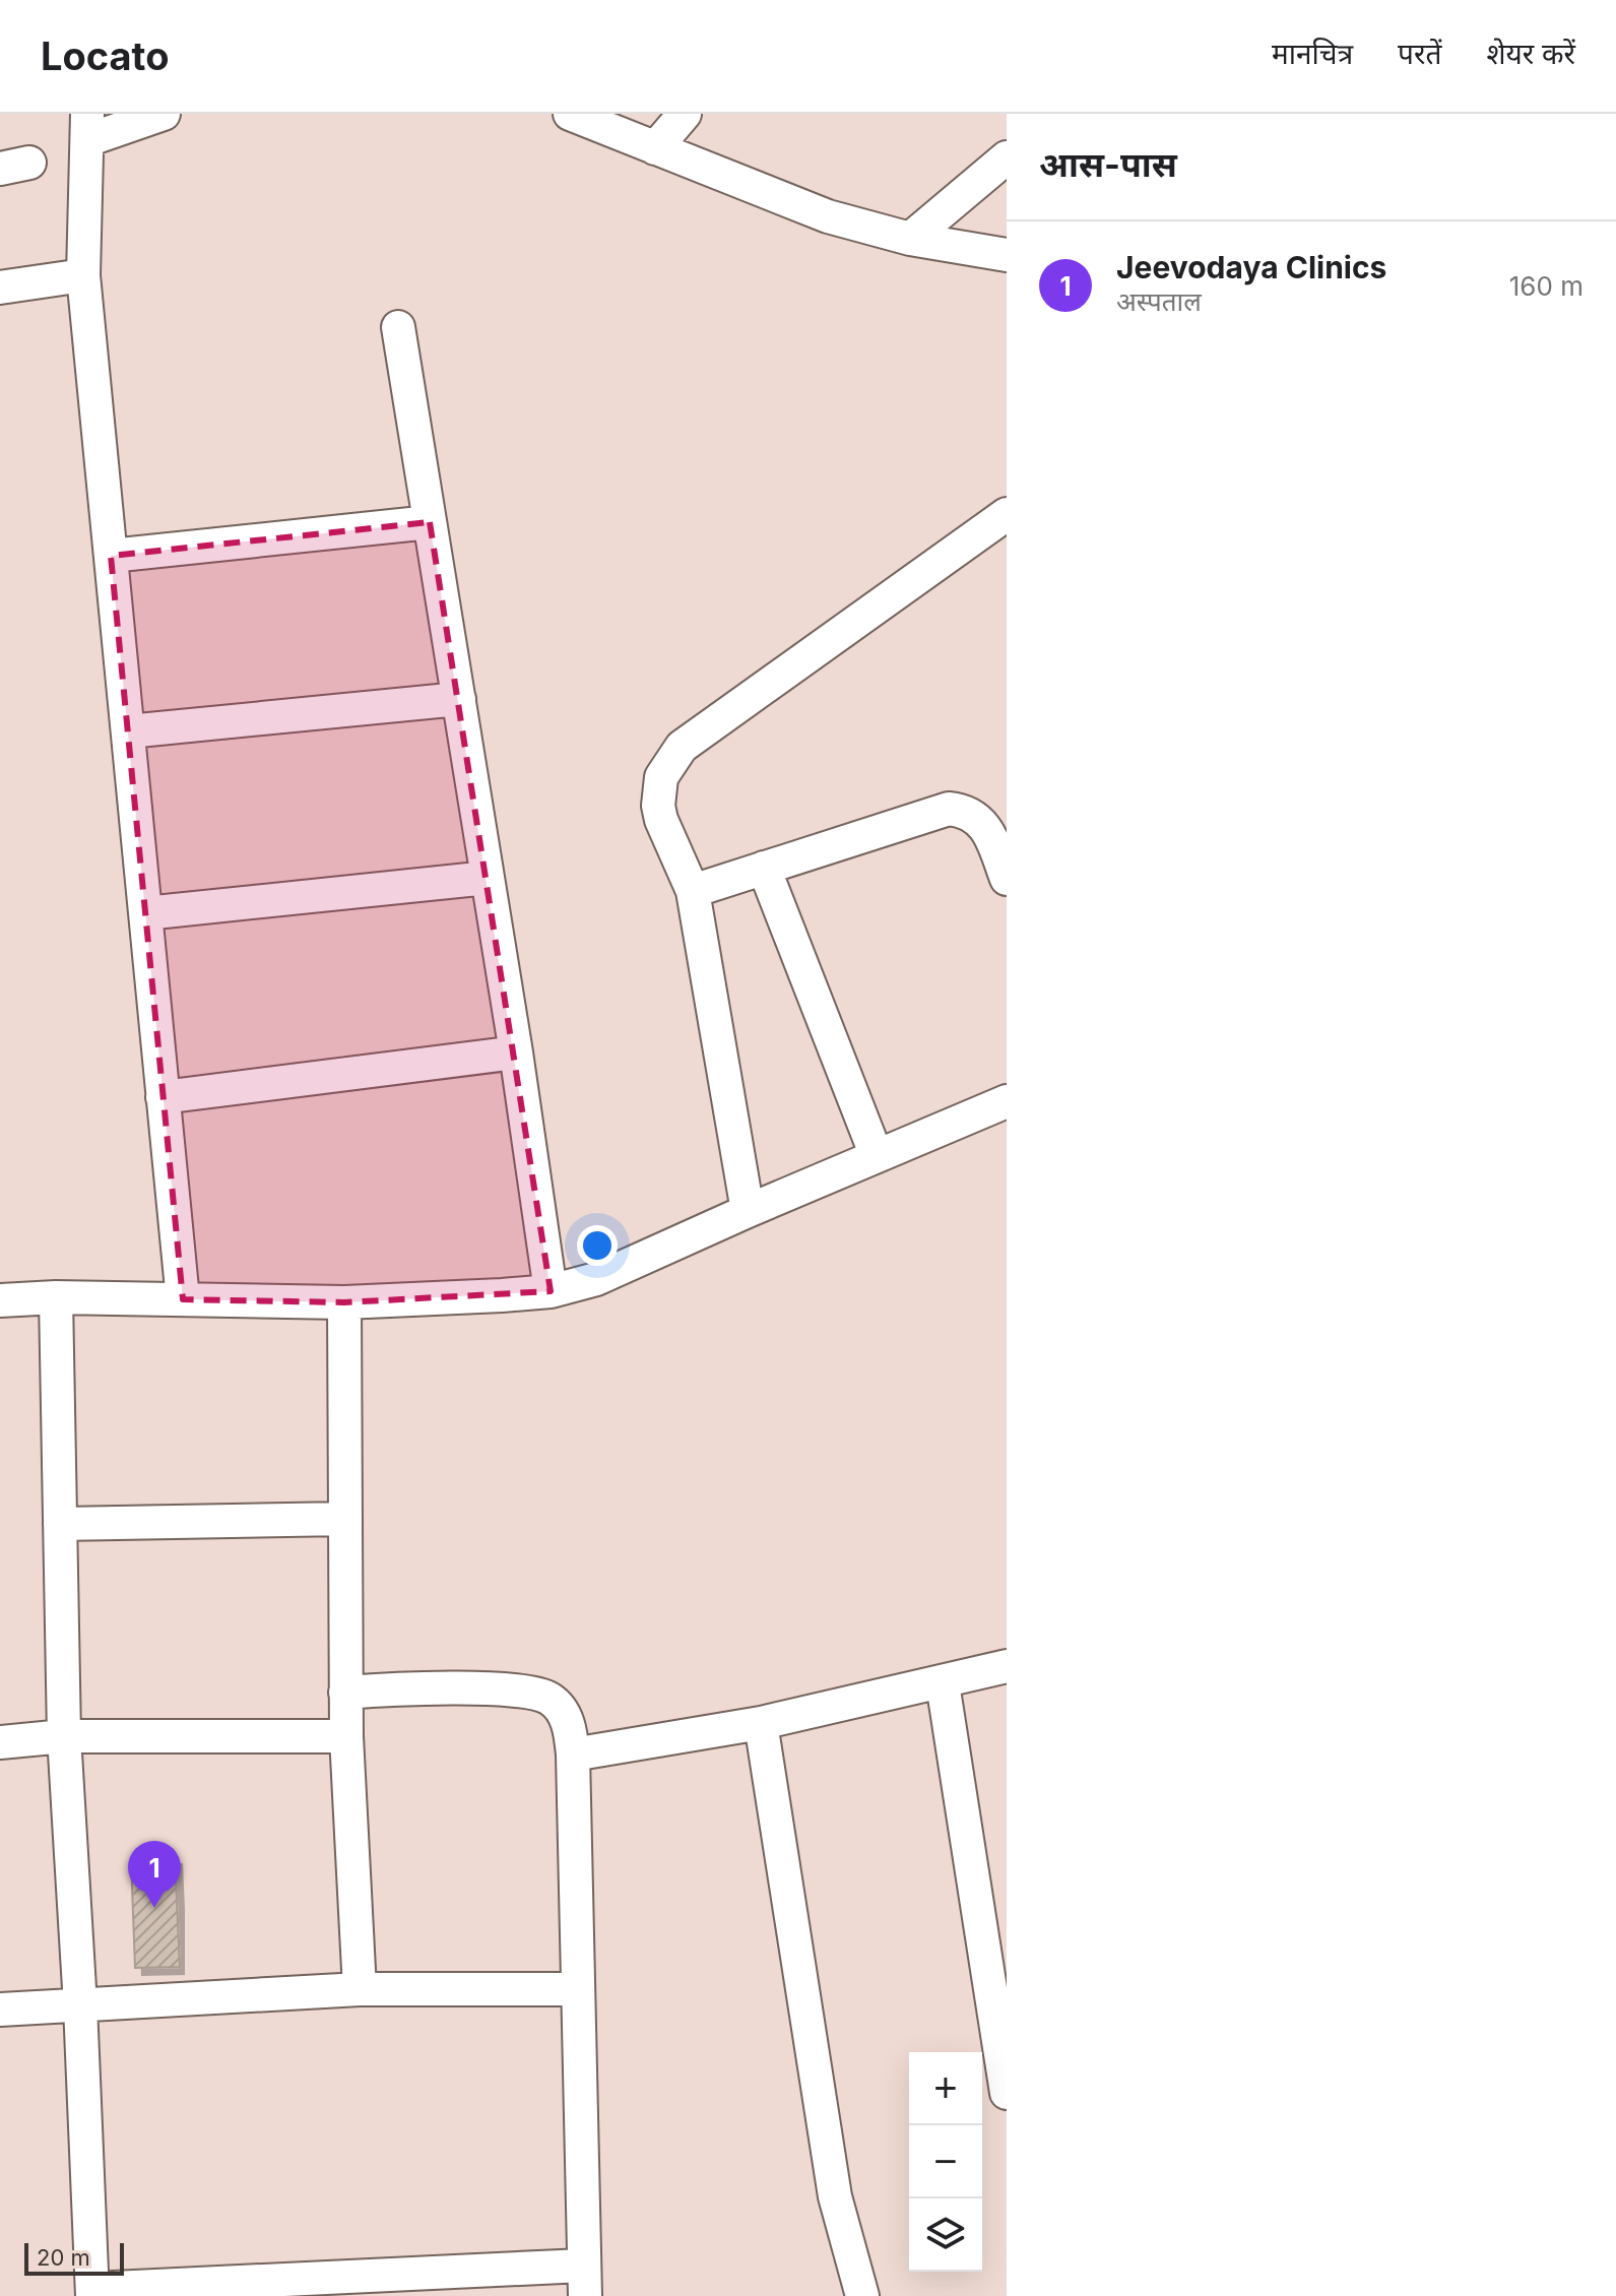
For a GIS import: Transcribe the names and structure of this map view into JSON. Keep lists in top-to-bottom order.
{
  "scale_bar": "20 m",
  "page": {
    "header": "Locato",
    "nav": ["मानचित्र", "परतें", "शेयर करें"],
    "heading": "आस-पास",
    "list": [
      {
        "mark": "1",
        "name": "Jeevodaya Clinics",
        "note": "अस्पताल",
        "value": "160 m"
      }
    ],
    "pins": "1",
    "map_buttons": ["+", "−"],
    "scale": "20 m"
  }
}
